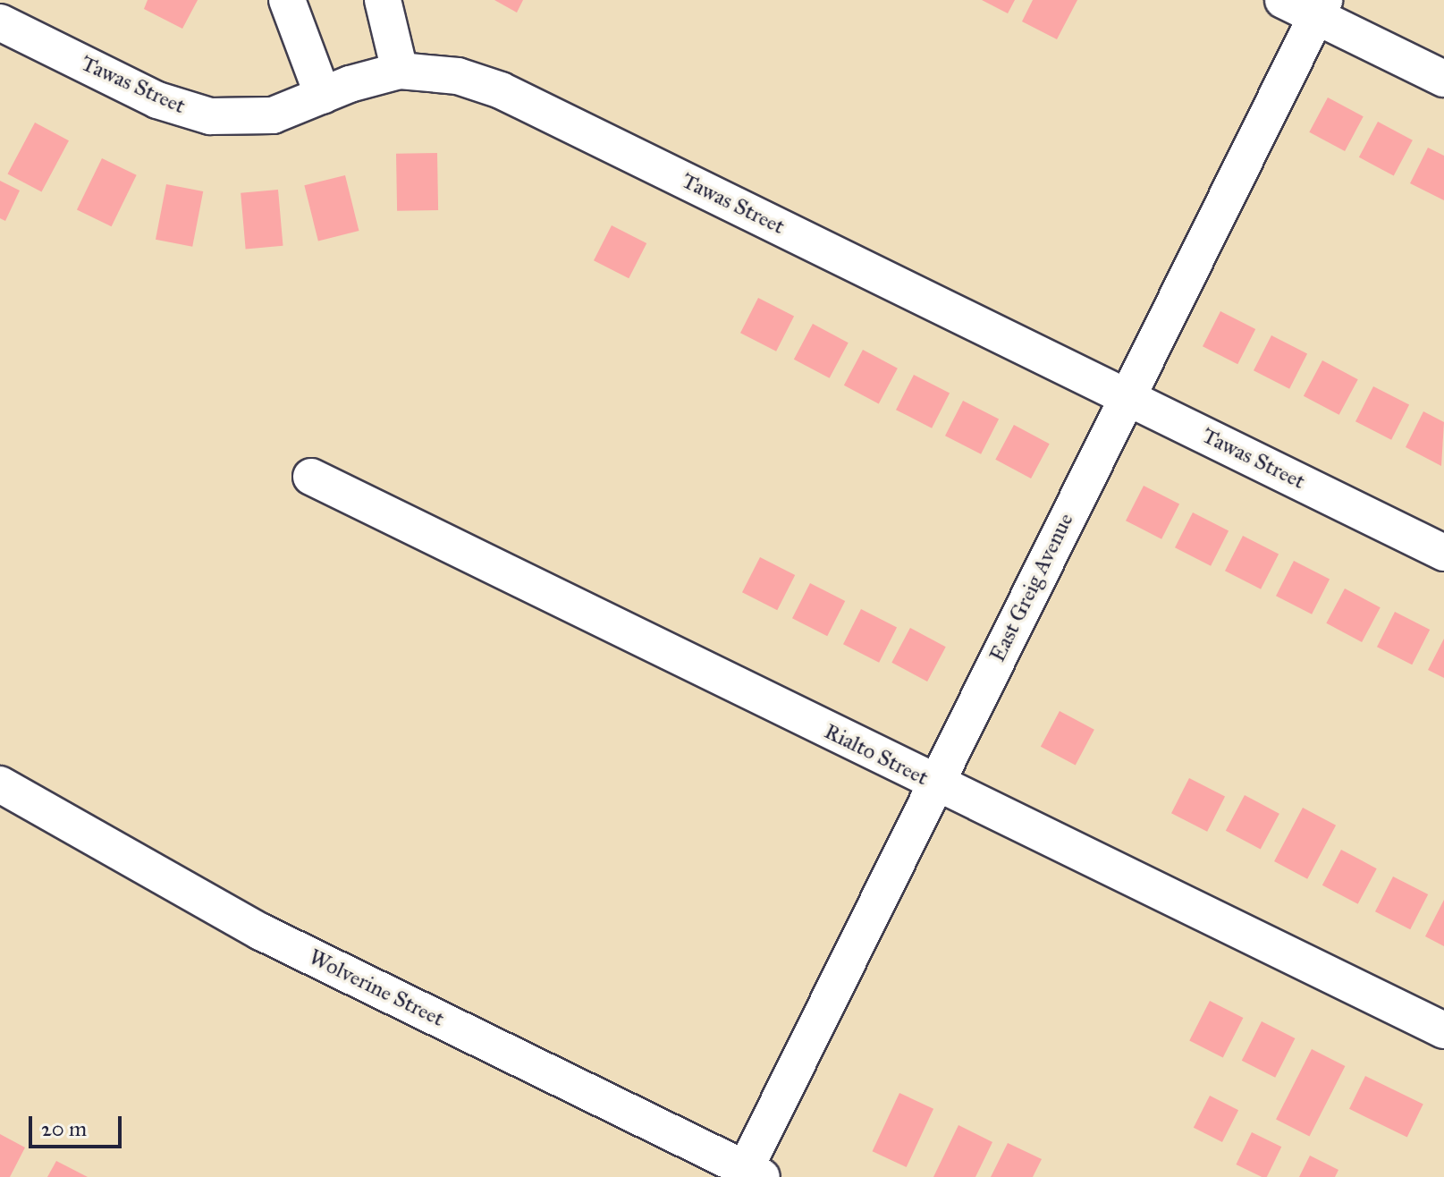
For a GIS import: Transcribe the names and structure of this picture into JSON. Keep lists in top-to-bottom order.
{
  "streets": {
    "street": [
      "Tawas Street",
      "East Greig Avenue",
      "Rialto Street",
      "Wolverine Street"
    ]
  },
  "crossings": [
    ["Tawas Street", "East Greig Avenue"],
    ["East Greig Avenue", "Rialto Street"],
    ["East Greig Avenue", "Wolverine Street"]
  ],
  "scale_bar": "20 m"
}
